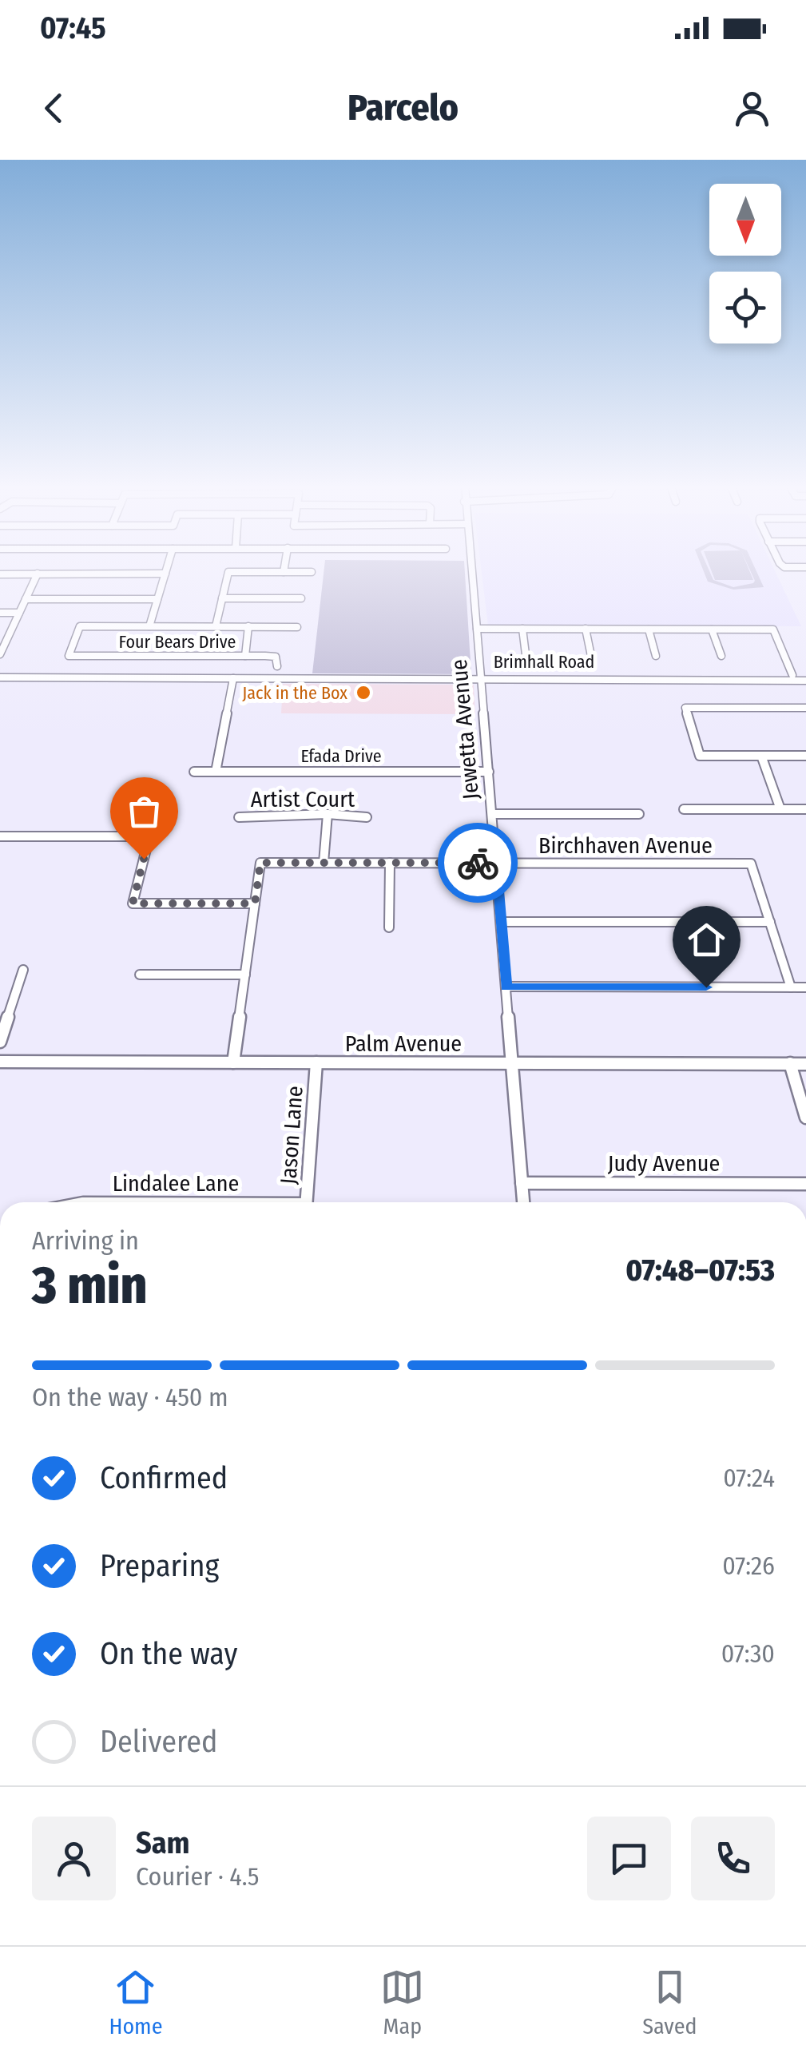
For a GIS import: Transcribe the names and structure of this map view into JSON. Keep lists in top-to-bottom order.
{
  "streets": {
    "street": [
      "Four Bears Drive",
      "Brimhall Road",
      "Jewetta Avenue",
      "Efada Drive",
      "Artist Court",
      "Birchhaven Avenue",
      "Palm Avenue",
      "Jason Lane",
      "Judy Avenue"
    ]
  },
  "crossings": [
    ["Brimhall Road", "Jewetta Avenue"],
    ["Jewetta Avenue", "Efada Drive"],
    ["Jewetta Avenue", "Birchhaven Avenue"],
    ["Jewetta Avenue", "Palm Avenue"],
    ["Jewetta Avenue", "Judy Avenue"],
    ["Palm Avenue", "Jason Lane"]
  ],
  "places": ["Jack in the Box"],
  "north": "bottom",
  "page": {
    "status": "07:45",
    "header": "Parcelo",
    "heading": ["3 min", "Arriving in", "07:48–07:53"],
    "panel": ["Sam", "Courier · 4.5"],
    "bar": "On the way · 450 m",
    "list": [
      ["Confirmed", "07:24"],
      ["Preparing", "07:26"],
      ["On the way", "07:30"],
      "Delivered"
    ],
    "tabs": ["Home", "Map", "Saved"]
  }
}
